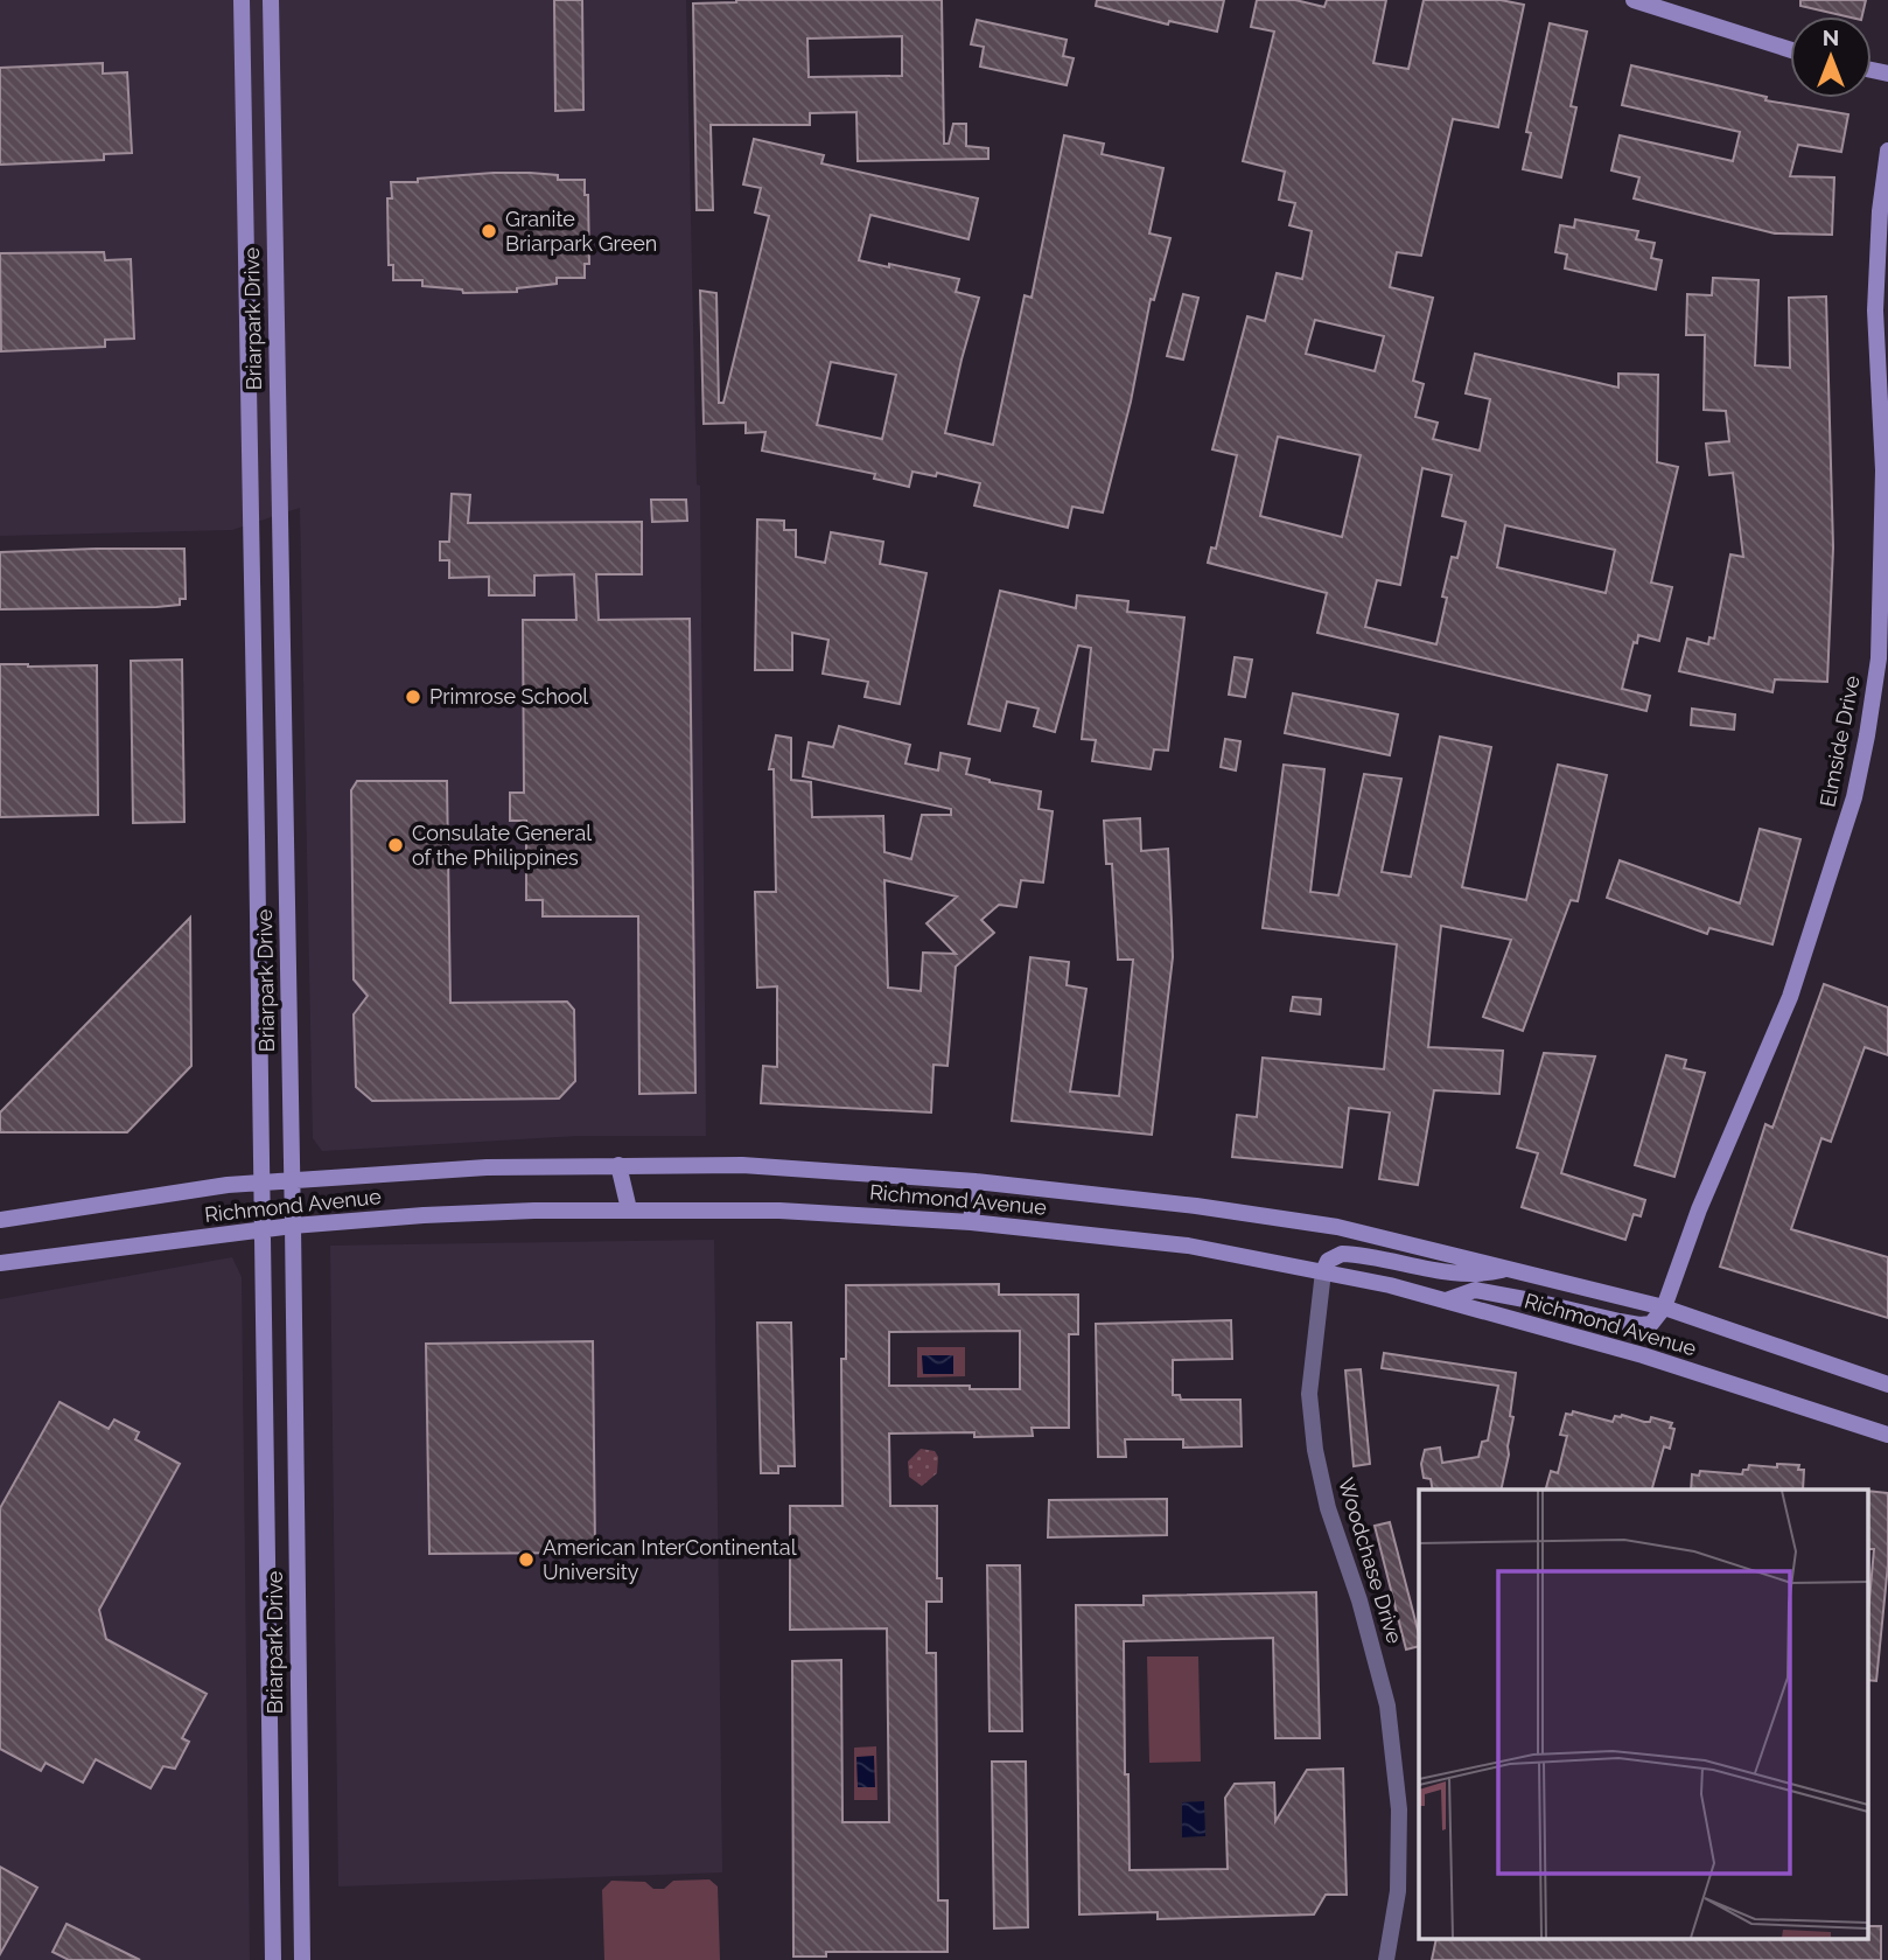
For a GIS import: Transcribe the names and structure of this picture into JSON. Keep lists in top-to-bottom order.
{
  "streets": {
    "street": [
      "Briarpark Drive",
      "Elmside Drive",
      "Richmond Avenue",
      "Woodchase Drive"
    ]
  },
  "crossings": [
    ["Briarpark Drive", "Richmond Avenue"],
    ["Elmside Drive", "Richmond Avenue"],
    ["Richmond Avenue", "Woodchase Drive"]
  ],
  "places": [
    "Granite Briarpark Green",
    "Primrose School",
    "Consulate General of the Philippines",
    "American InterContinental University"
  ],
  "north": "top"
}
